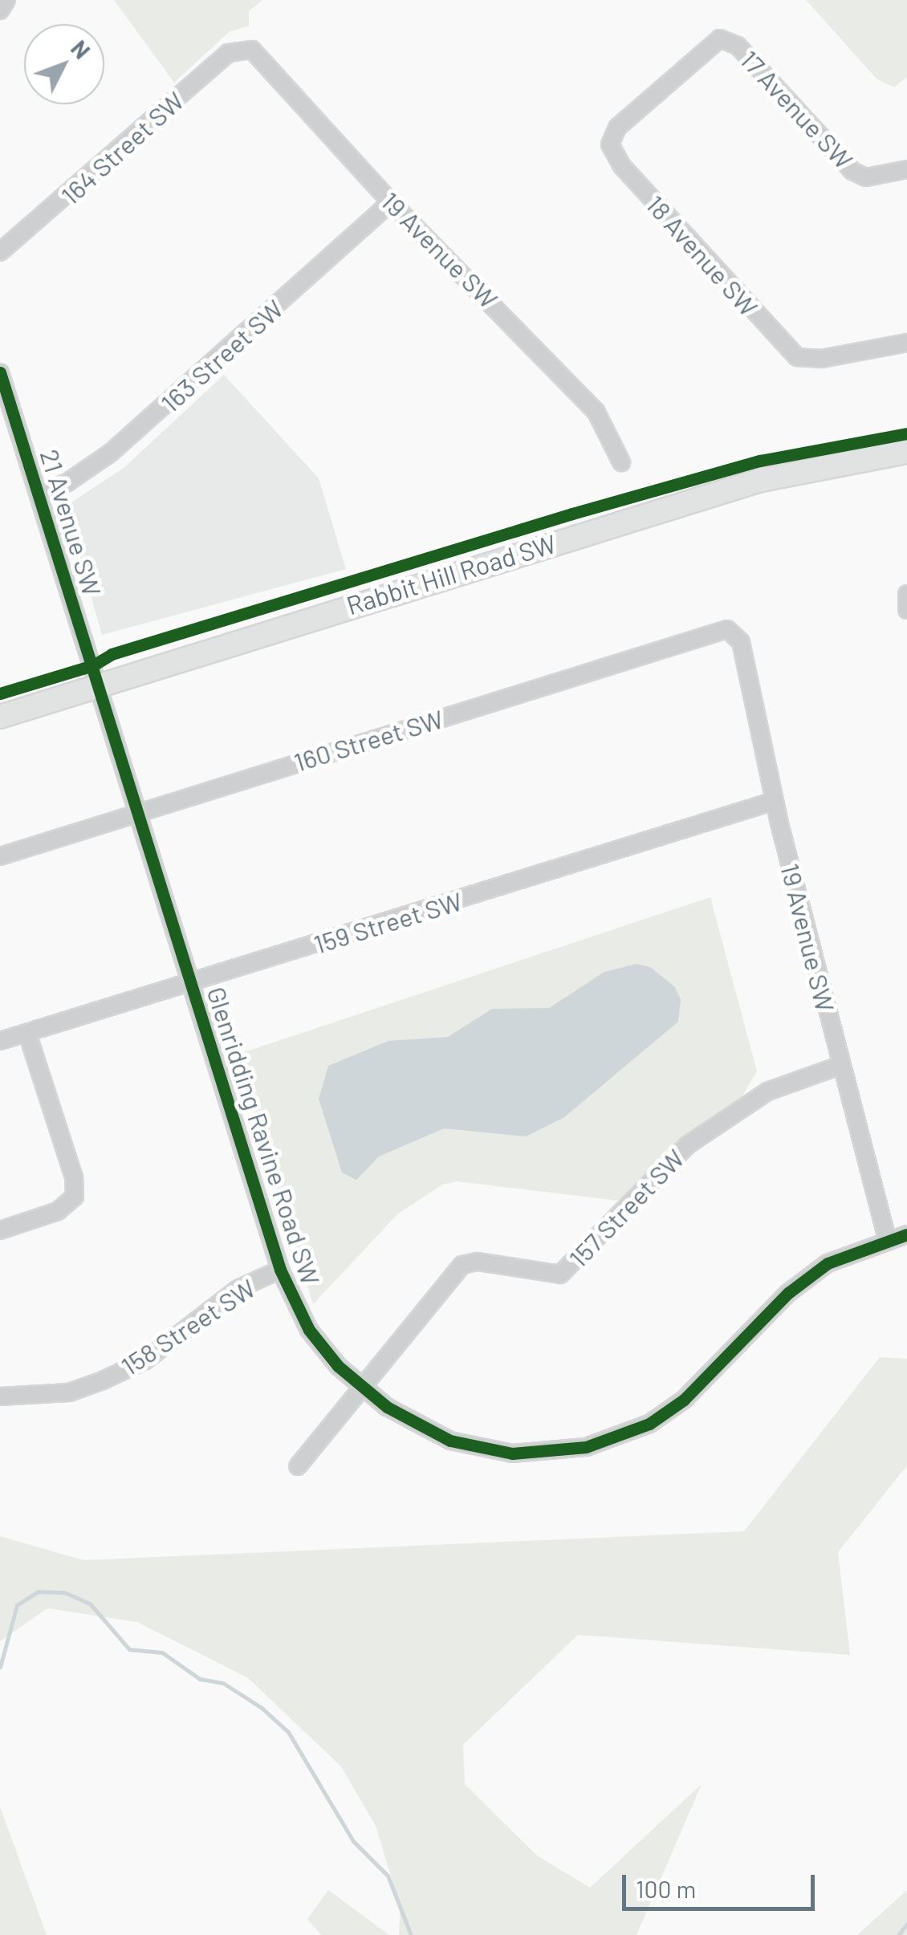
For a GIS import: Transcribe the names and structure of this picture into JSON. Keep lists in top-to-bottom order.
{
  "streets": {
    "main road": ["Rabbit Hill Road SW"],
    "street": [
      "17 Avenue SW",
      "164 Street SW",
      "19 Avenue SW",
      "18 Avenue SW",
      "163 Street SW",
      "21 Avenue SW",
      "160 Street SW",
      "159 Street SW",
      "Glenridding Ravine Road SW",
      "157 Street SW",
      "158 Street SW"
    ]
  },
  "crossings": [
    ["17 Avenue SW", "18 Avenue SW"],
    ["164 Street SW", "19 Avenue SW"],
    ["19 Avenue SW", "163 Street SW"],
    ["19 Avenue SW", "160 Street SW"],
    ["19 Avenue SW", "159 Street SW"],
    ["19 Avenue SW", "Glenridding Ravine Road SW"],
    ["19 Avenue SW", "157 Street SW"],
    ["163 Street SW", "21 Avenue SW"],
    ["21 Avenue SW", "Rabbit Hill Road SW"],
    ["21 Avenue SW", "Glenridding Ravine Road SW"],
    ["Rabbit Hill Road SW", "Glenridding Ravine Road SW"],
    ["160 Street SW", "Glenridding Ravine Road SW"],
    ["159 Street SW", "Glenridding Ravine Road SW"],
    ["Glenridding Ravine Road SW", "157 Street SW"],
    ["Glenridding Ravine Road SW", "158 Street SW"]
  ],
  "scale_bar": "100 m",
  "north": "top right"
}
